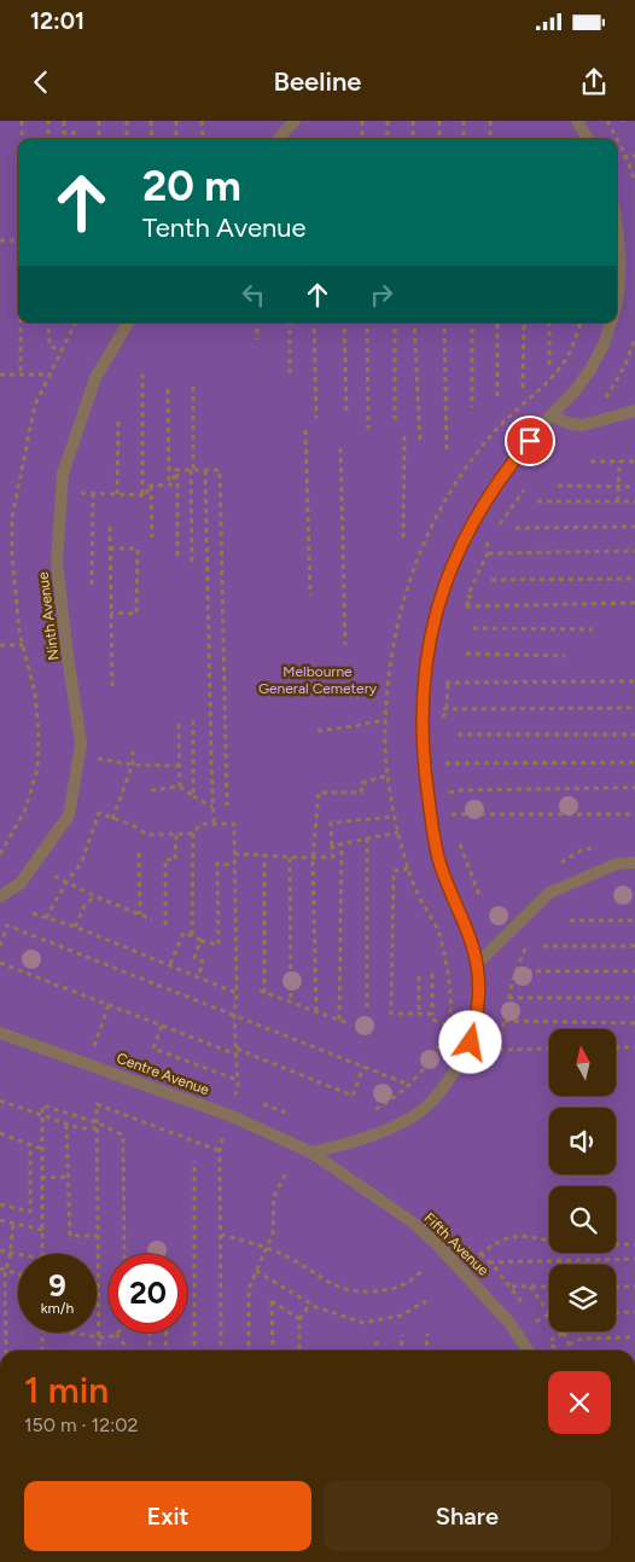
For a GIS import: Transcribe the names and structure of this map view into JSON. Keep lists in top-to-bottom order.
{
  "streets": {
    "lane": ["Ninth Avenue", "Centre Avenue", "Fifth Avenue"]
  },
  "crossings": [
    ["Centre Avenue", "Fifth Avenue"]
  ],
  "parks": ["Melbourne General Cemetery"],
  "north": "top",
  "page": {
    "status": "12:01",
    "header": "Beeline",
    "turn": ["20 m", "Tenth Avenue"],
    "speed": "9 km/h",
    "limit": "20",
    "heading": ["1 min", "150 m · 12:02"],
    "buttons": ["Exit", "Share"]
  }
}
